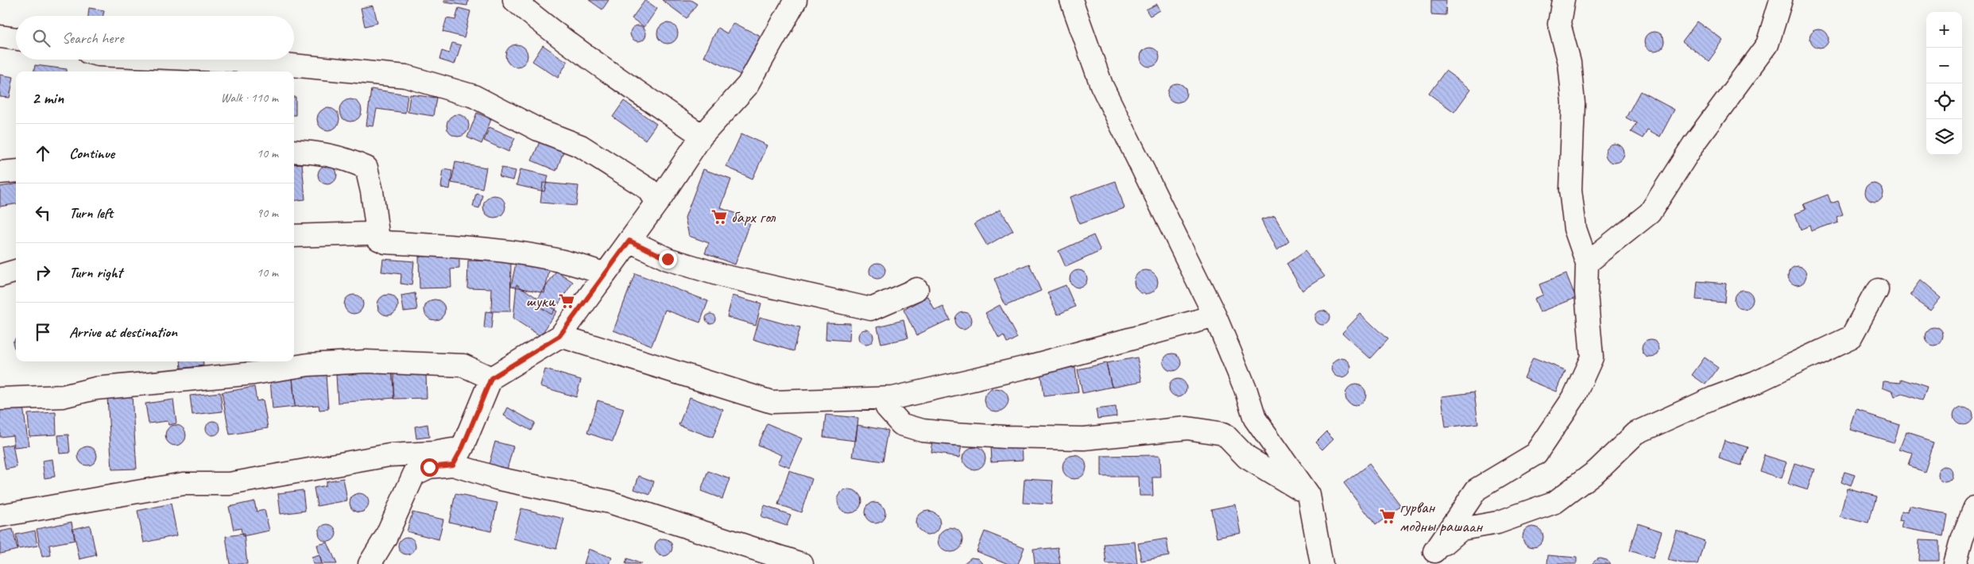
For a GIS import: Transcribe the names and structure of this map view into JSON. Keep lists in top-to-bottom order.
{
  "places": {
    "supermarket": ["барх гол", "шуки", "гурван модны рашаан"]
  },
  "page": {
    "map_buttons": ["+", "−"],
    "search": "Search here",
    "heading": ["2 min", "Walk · 110 m"],
    "list": [
      ["Continue", "10 m"],
      ["Turn left", "90 m"],
      ["Turn right", "10 m"],
      "Arrive at destination"
    ]
  }
}
